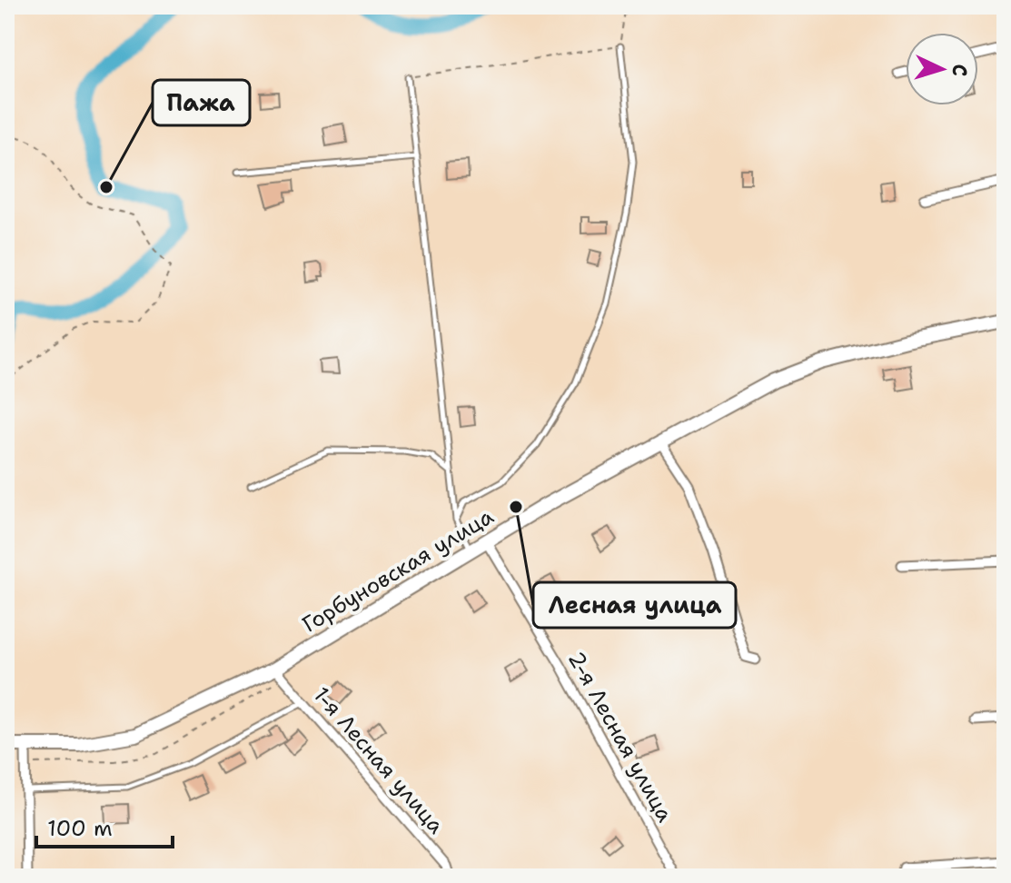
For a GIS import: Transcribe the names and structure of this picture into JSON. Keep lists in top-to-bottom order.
{
  "streets": {
    "main road": ["Горбуновская улица"],
    "street": ["2-я Лесная улица", "1-я Лесная улица"]
  },
  "crossings": [
    ["Горбуновская улица", "2-я Лесная улица"],
    ["Горбуновская улица", "1-я Лесная улица"]
  ],
  "places": ["Пажа", "Лесная улица"],
  "scale_bar": "100 m",
  "north": "right"
}
